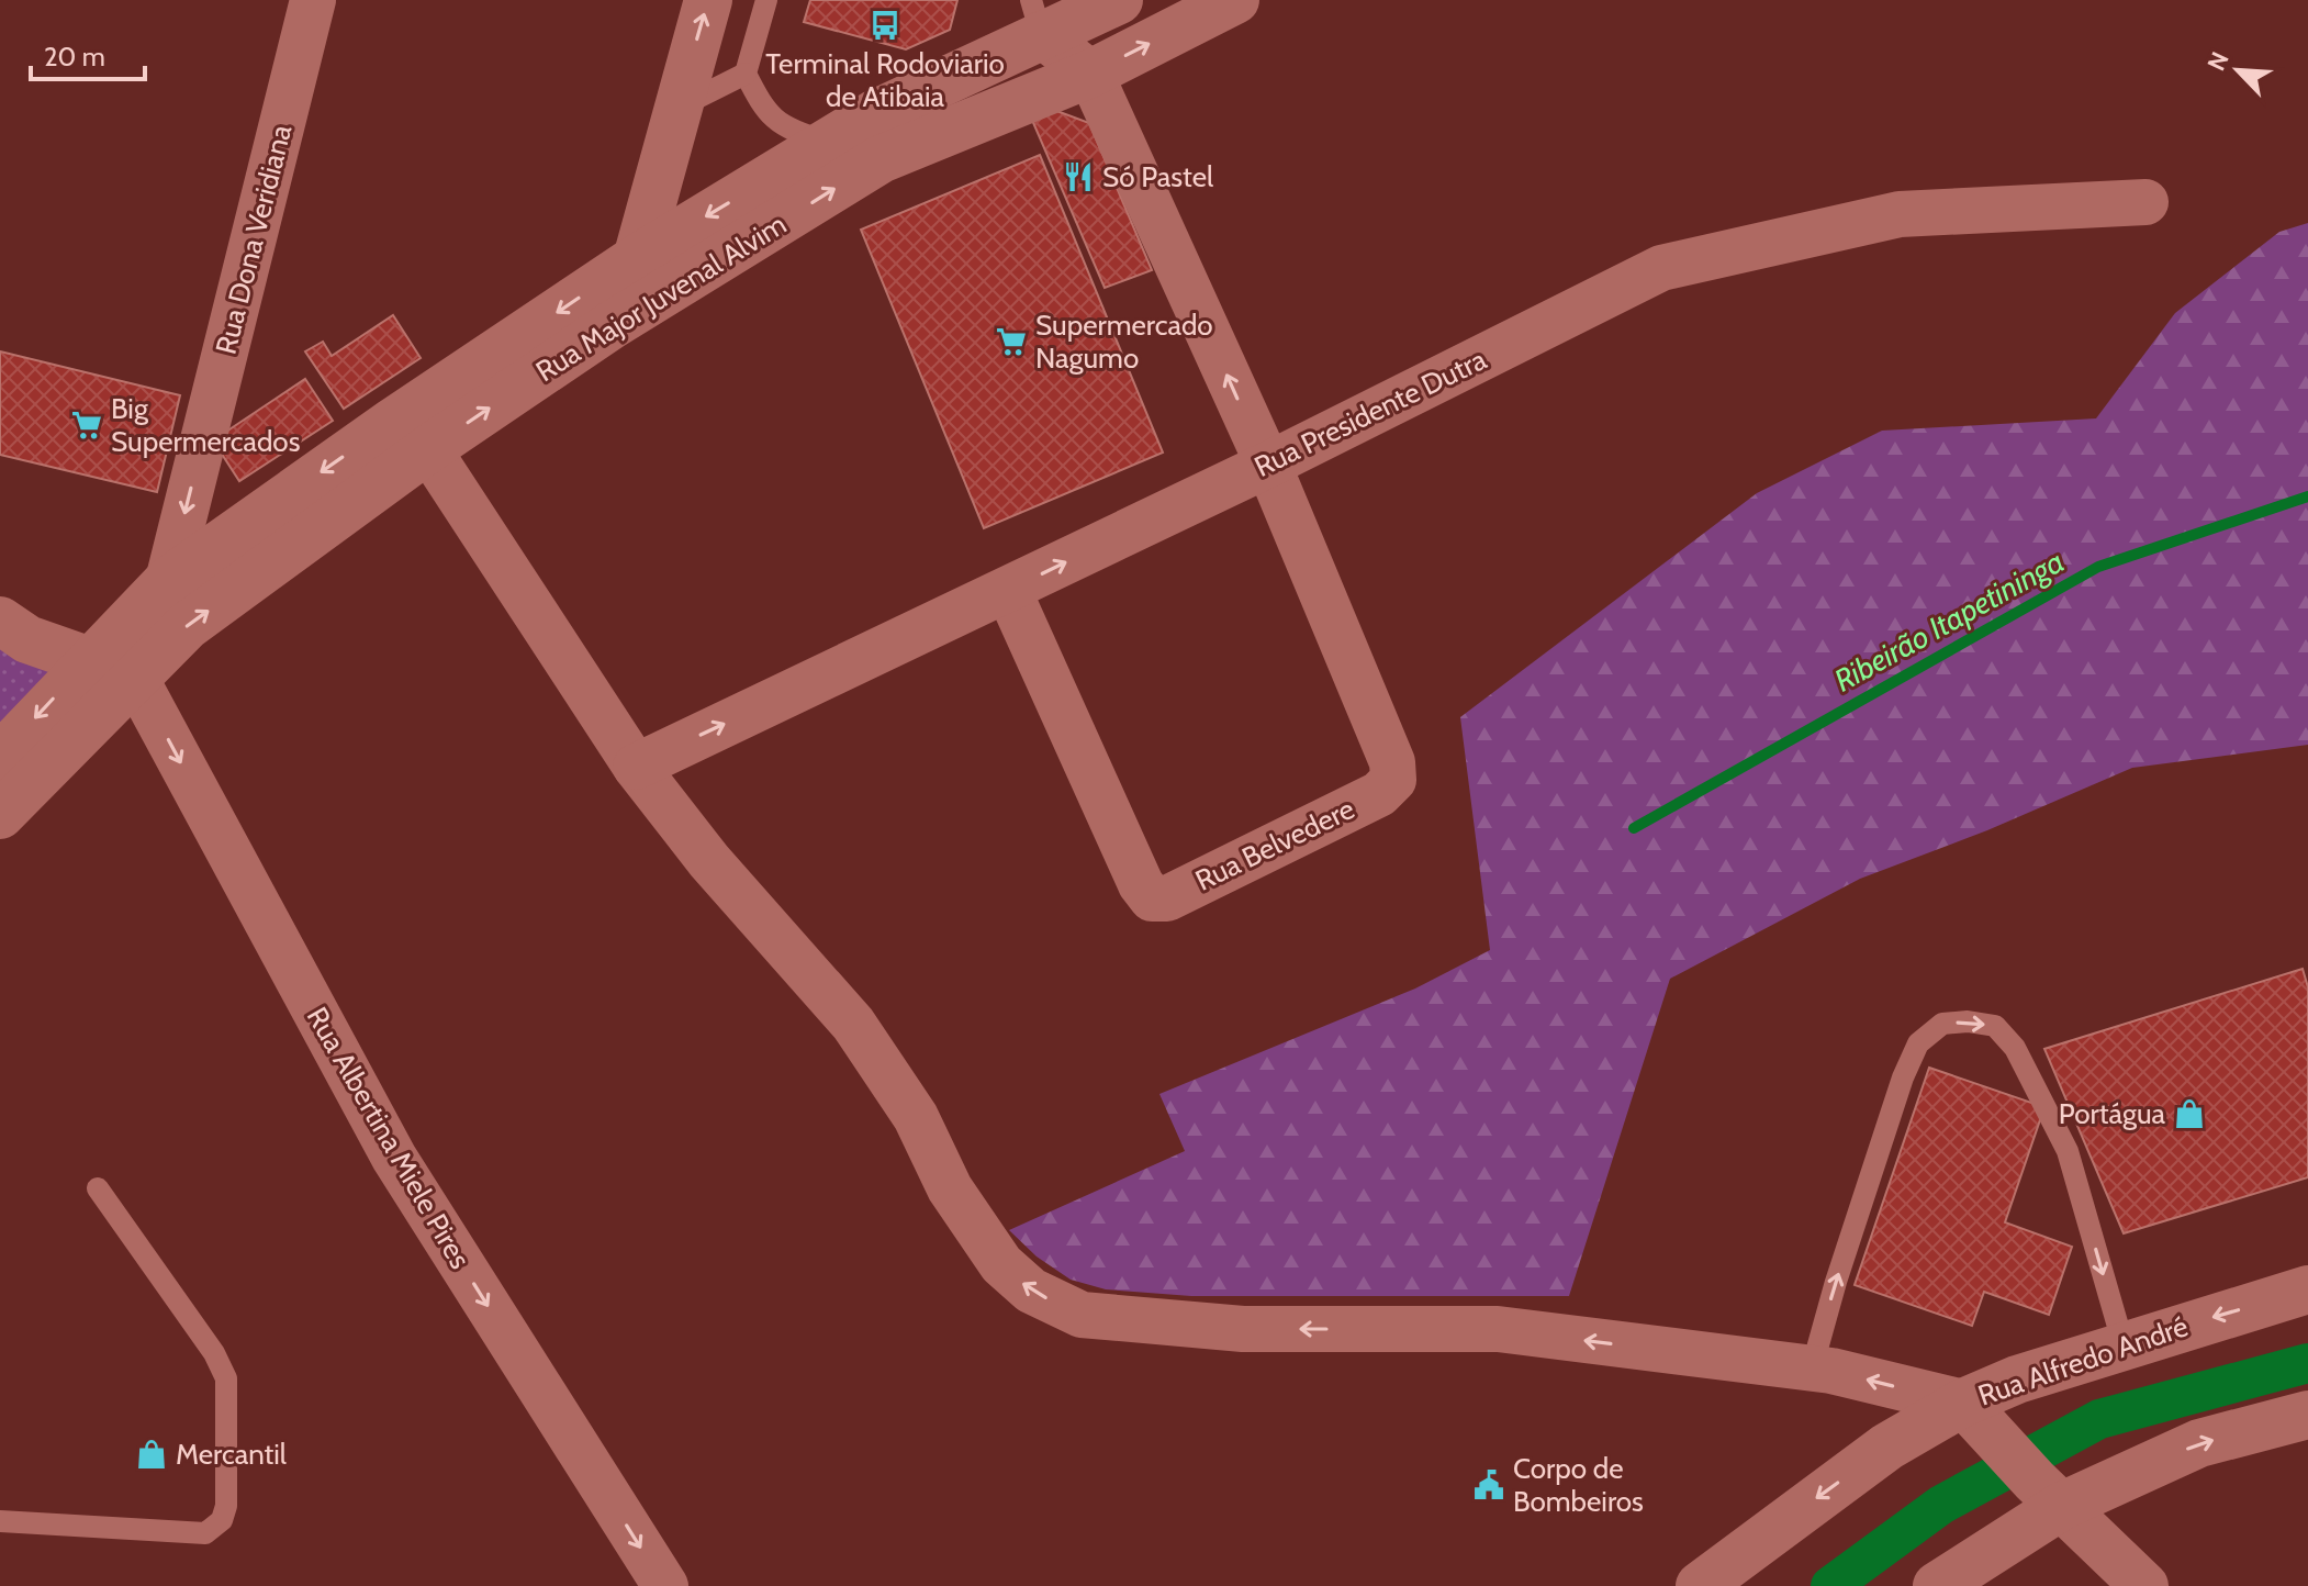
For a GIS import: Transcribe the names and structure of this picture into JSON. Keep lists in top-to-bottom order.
{
  "streets": {
    "main road": ["Rua Major Juvenal Alvim", "Rua Alfredo André"],
    "street": [
      "Rua Dona Veridiana",
      "Rua Presidente Dutra",
      "Rua Belvedere",
      "Rua Albertina Miele Pires"
    ]
  },
  "crossings": [
    ["Rua Dona Veridiana", "Rua Major Juvenal Alvim"],
    ["Rua Major Juvenal Alvim", "Rua Albertina Miele Pires"],
    ["Rua Presidente Dutra", "Rua Belvedere"]
  ],
  "one_way": ["Rua Dona Veridiana", "Rua Presidente Dutra"],
  "water": ["Ribeirão Itapetininga"],
  "places": {
    "bus stop": ["Terminal Rodoviario de Atibaia"],
    "restaurant": ["Só Pastel"],
    "supermarket": ["Supermercado Nagumo", "Big Supermercados"],
    "shop": ["Portágua", "Mercantil"],
    "public building": ["Corpo de Bombeiros"]
  },
  "scale_bar": "20 m",
  "north": "top left"
}
